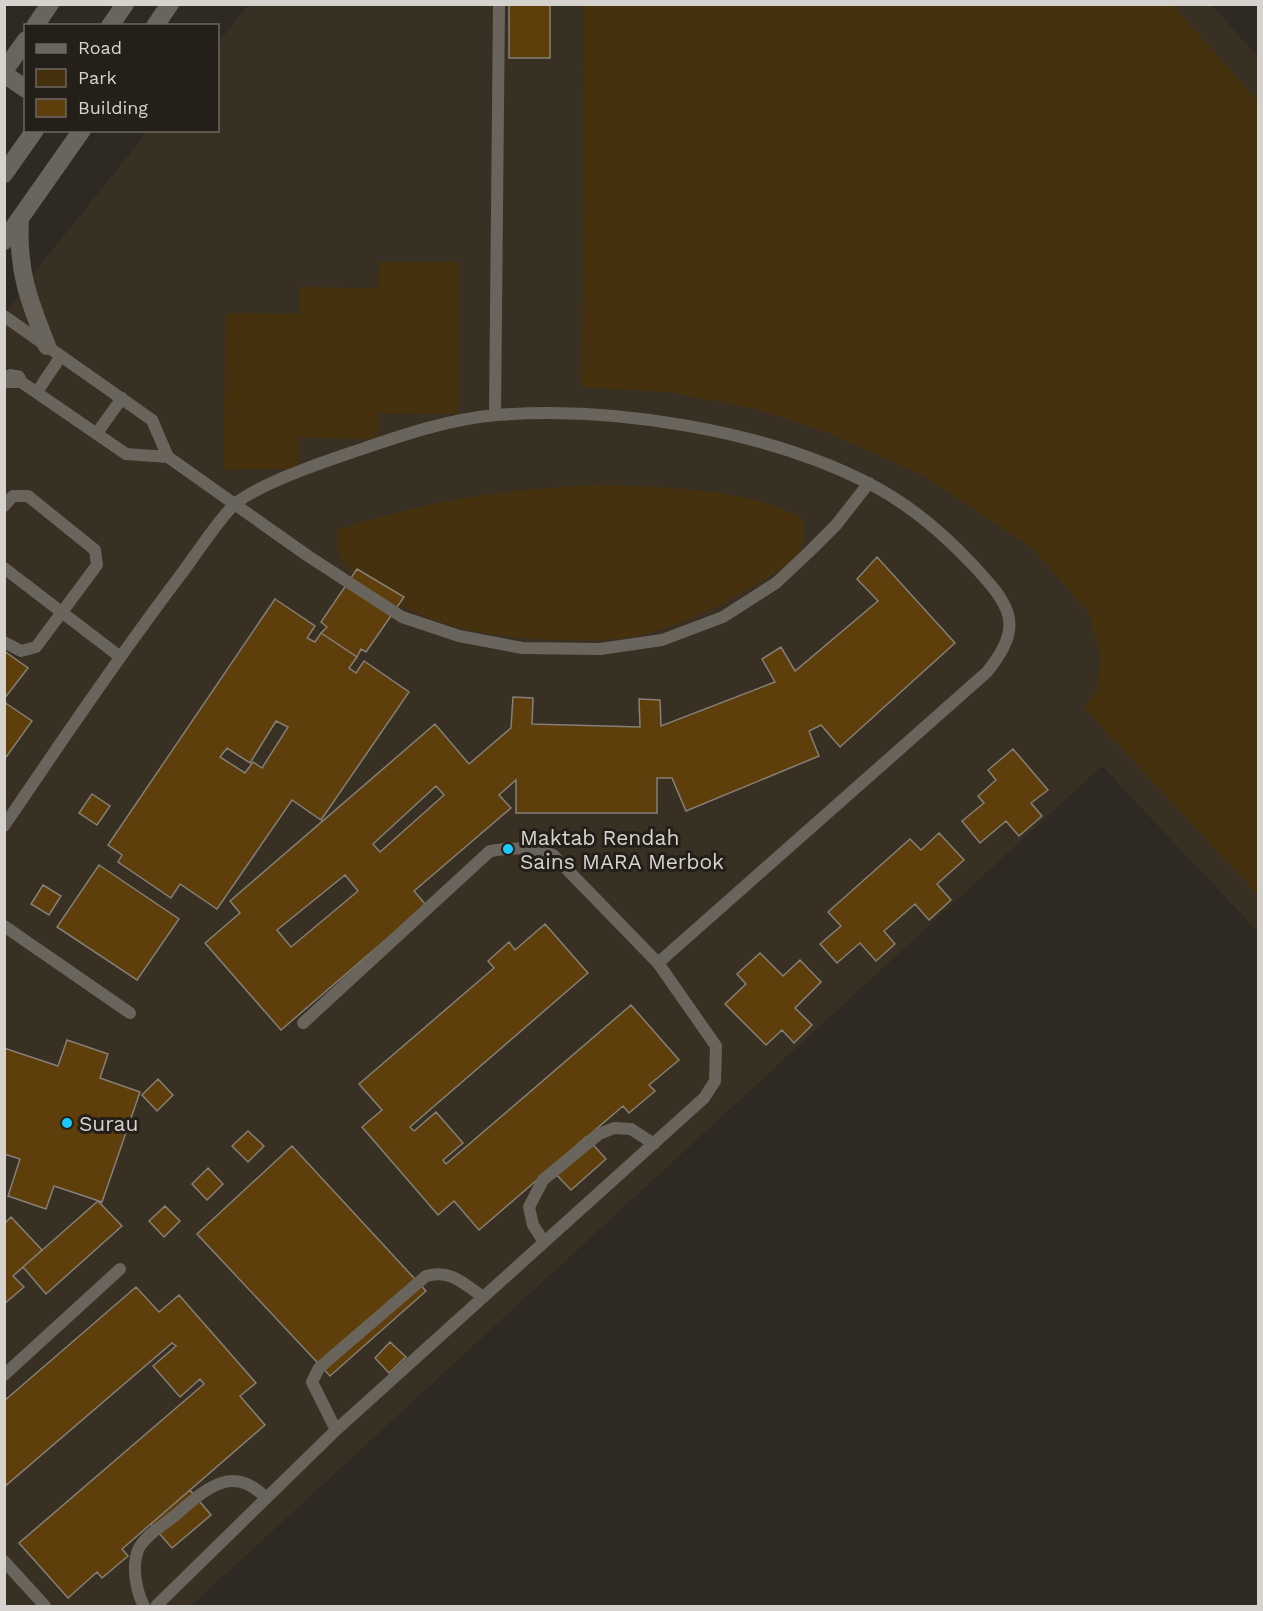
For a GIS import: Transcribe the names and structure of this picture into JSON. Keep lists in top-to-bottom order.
{
  "places": ["Maktab Rendah Sains MARA Merbok", "Surau"],
  "legend": ["Road", "Park", "Building"]
}
